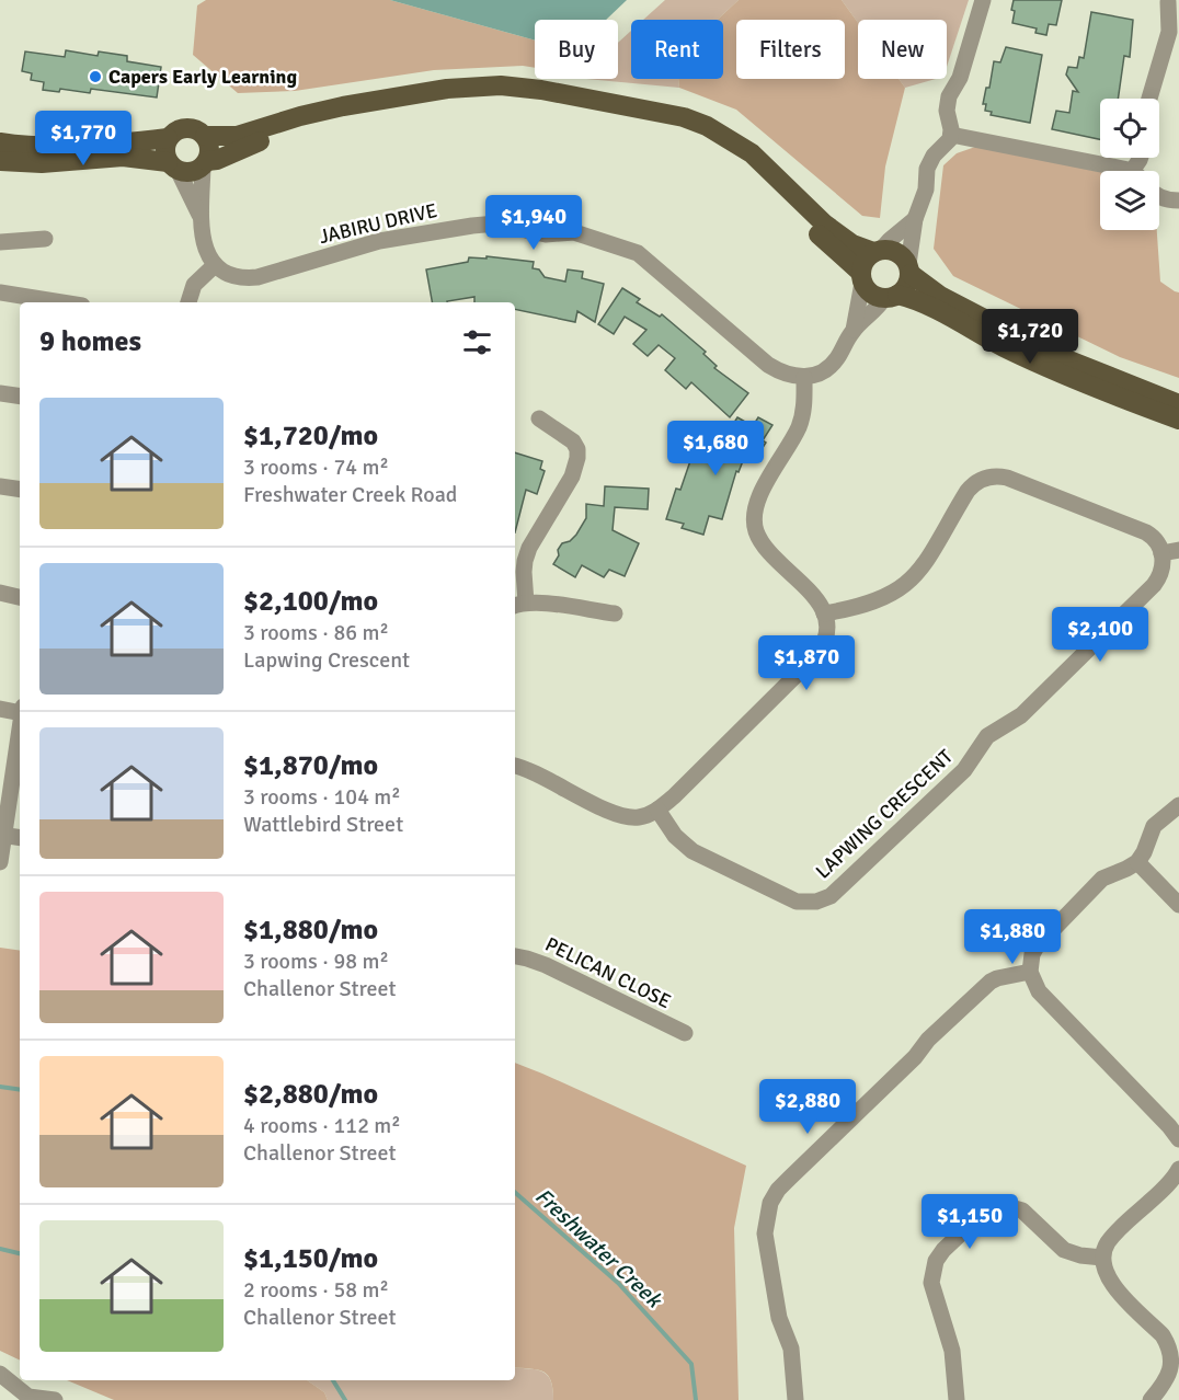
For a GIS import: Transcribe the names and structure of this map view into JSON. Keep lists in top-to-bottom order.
{
  "streets": {
    "street": ["JABIRU DRIVE", "LAPWING CRESCENT", "PELICAN CLOSE"]
  },
  "water": ["Freshwater Creek"],
  "places": ["Capers Early Learning"],
  "page": {
    "chip": [
      "Buy",
      "Rent",
      "Filters",
      "New"
    ],
    "price": [
      "$1,770",
      "$1,940",
      "$1,720",
      "$1,680",
      "$2,100",
      "$1,870",
      "$1,880",
      "$2,880",
      "$1,150"
    ],
    "heading": "9 homes",
    "list": [
      {
        "name": "$1,720/mo",
        "note": "3 rooms · 74 m² · Freshwater Creek Road"
      },
      {
        "name": "$2,100/mo",
        "note": "3 rooms · 86 m² · Lapwing Crescent"
      },
      {
        "name": "$1,870/mo",
        "note": "3 rooms · 104 m² · Wattlebird Street"
      },
      {
        "name": "$1,880/mo",
        "note": "3 rooms · 98 m² · Challenor Street"
      },
      {
        "name": "$2,880/mo",
        "note": "4 rooms · 112 m² · Challenor Street"
      },
      {
        "name": "$1,150/mo",
        "note": "2 rooms · 58 m² · Challenor Street"
      }
    ]
  }
}
